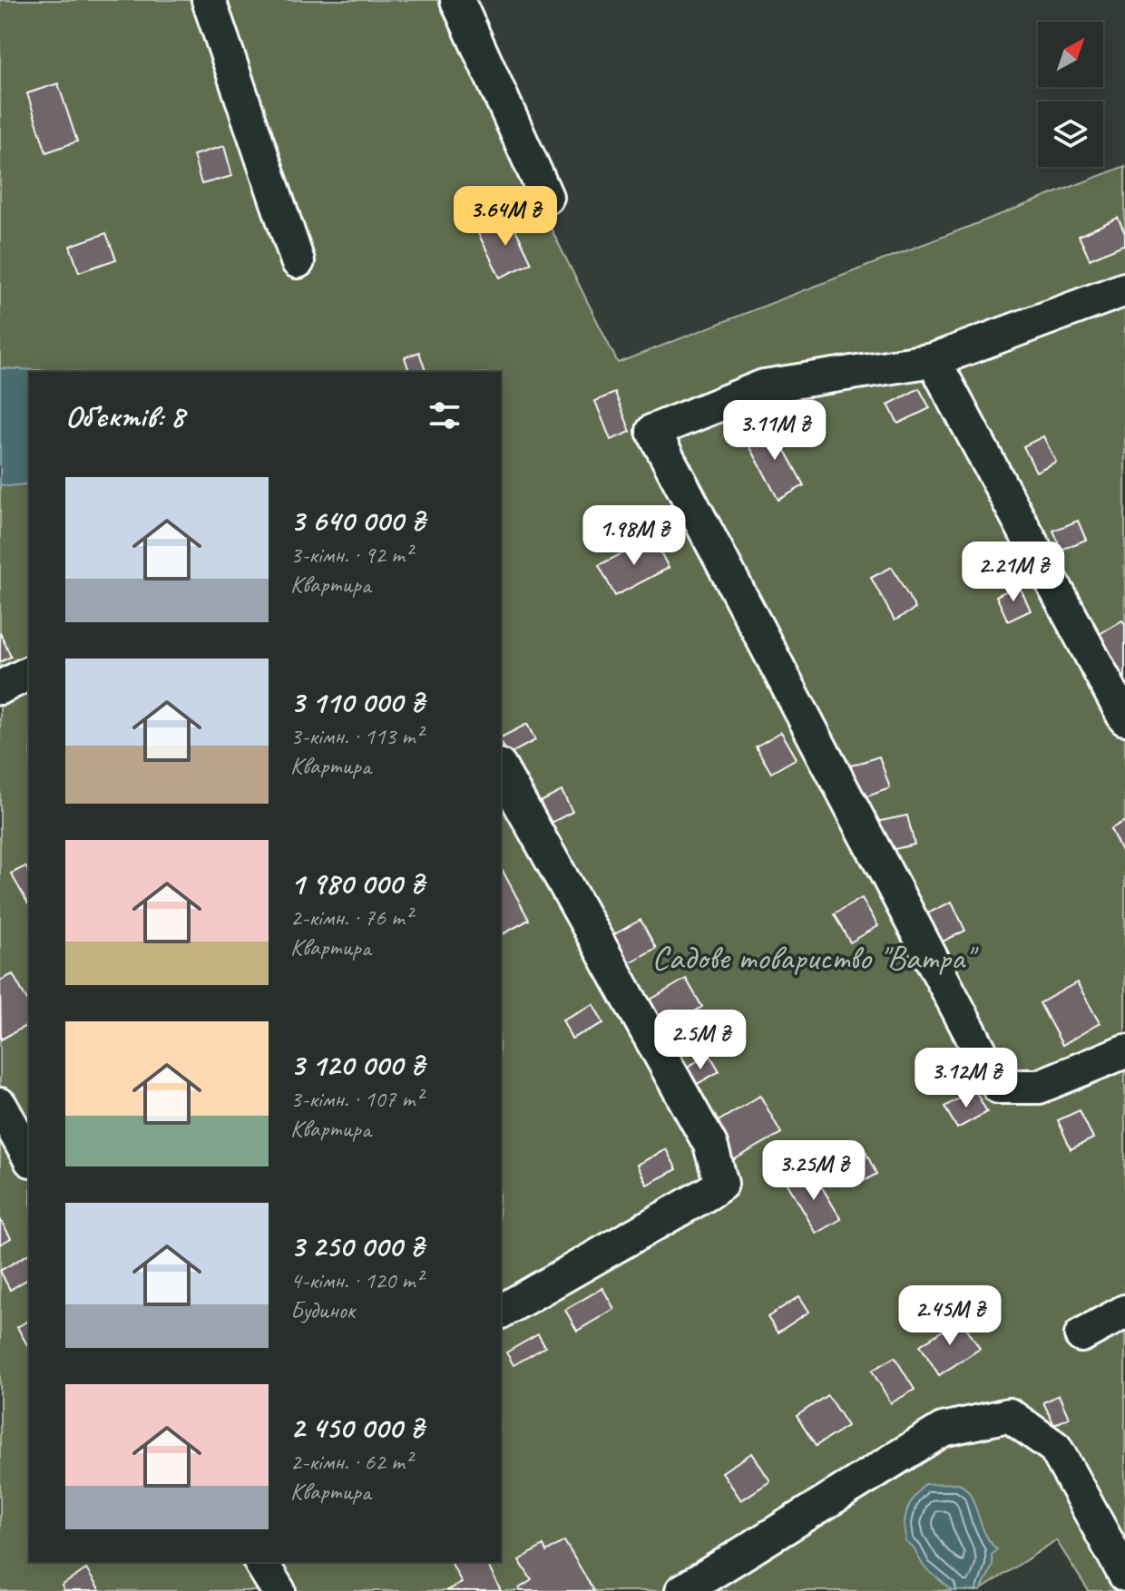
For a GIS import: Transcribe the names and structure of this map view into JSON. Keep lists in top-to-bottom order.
{
  "parks": ["Садове товариство \"Ватра\""],
  "north": "top right",
  "page": {
    "price": [
      "3.64M ₴",
      "3.11M ₴",
      "1.98M ₴",
      "2.21M ₴",
      "2.5M ₴",
      "3.12M ₴",
      "3.25M ₴",
      "2.45M ₴"
    ],
    "heading": "Об’єктів: 8",
    "list": [
      {
        "name": "3 640 000 ₴",
        "note": "3-кімн. · 92 m² · Квартира"
      },
      {
        "name": "3 110 000 ₴",
        "note": "3-кімн. · 113 m² · Квартира"
      },
      {
        "name": "1 980 000 ₴",
        "note": "2-кімн. · 76 m² · Квартира"
      },
      {
        "name": "3 120 000 ₴",
        "note": "3-кімн. · 107 m² · Квартира"
      },
      {
        "name": "3 250 000 ₴",
        "note": "4-кімн. · 120 m² · Будинок"
      },
      {
        "name": "2 450 000 ₴",
        "note": "2-кімн. · 62 m² · Квартира"
      }
    ]
  }
}
